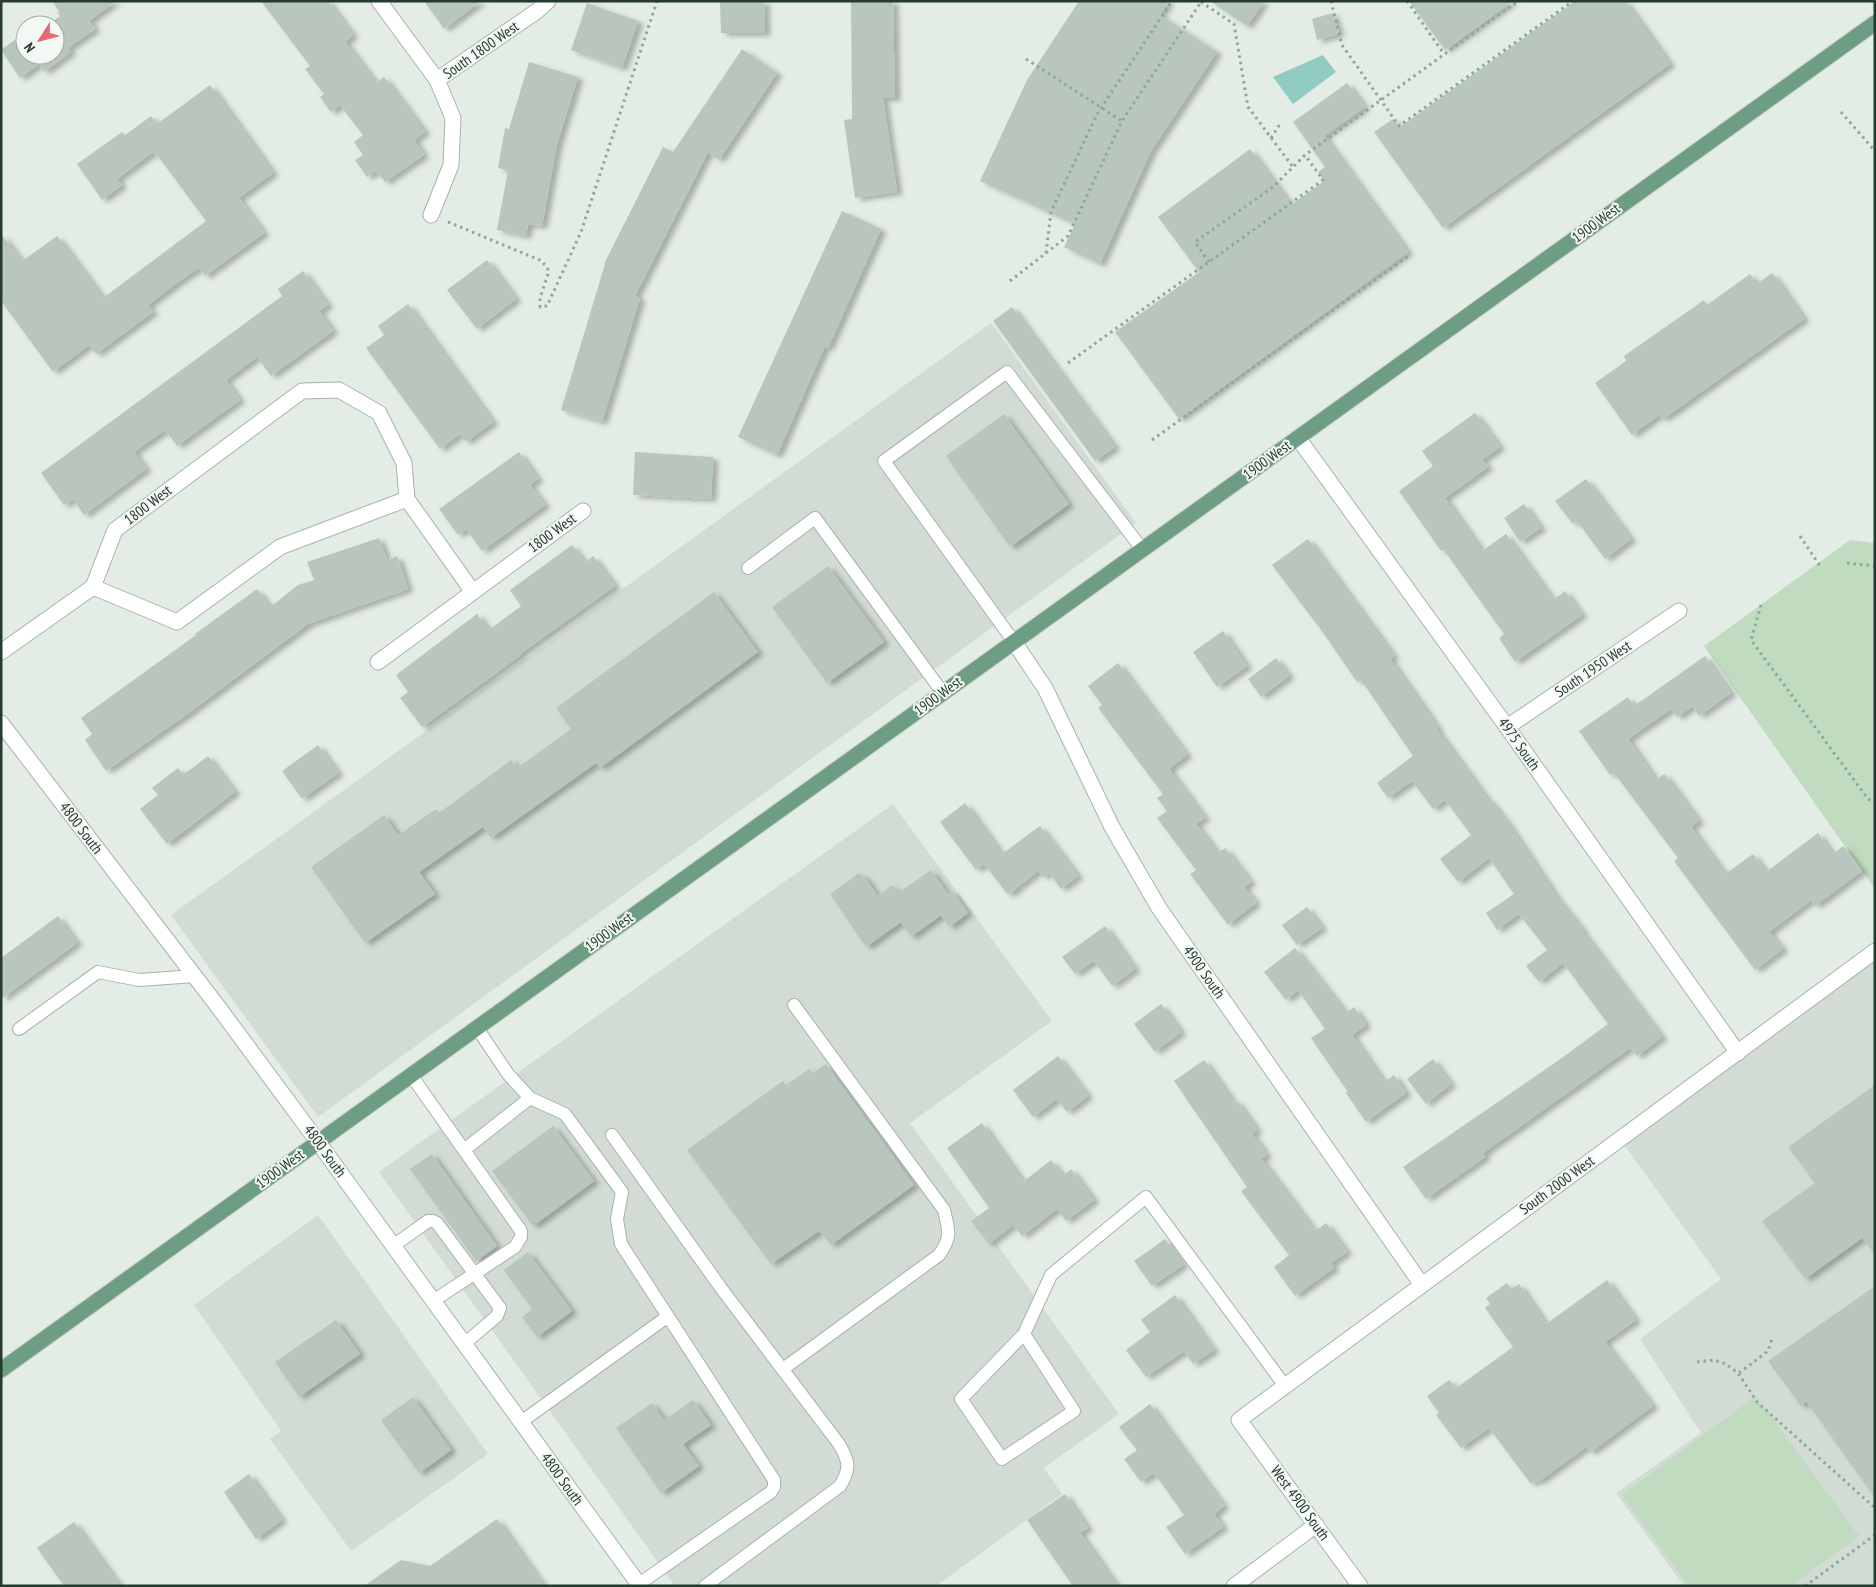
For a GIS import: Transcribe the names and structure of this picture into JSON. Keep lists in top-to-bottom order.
{
  "streets": {
    "main road": ["1900 West"],
    "street": [
      "South 1800 West",
      "1800 West",
      "South 1950 West",
      "4975 South",
      "4800 South",
      "4900 South",
      "South 2000 West",
      "West 4900 South"
    ]
  },
  "crossings": [
    ["1900 West", "4975 South"],
    ["1900 West", "4800 South"],
    ["1900 West", "4900 South"],
    ["South 1950 West", "4975 South"],
    ["4975 South", "South 2000 West"],
    ["4900 South", "South 2000 West"],
    ["South 2000 West", "West 4900 South"]
  ],
  "north": "bottom left"
}
